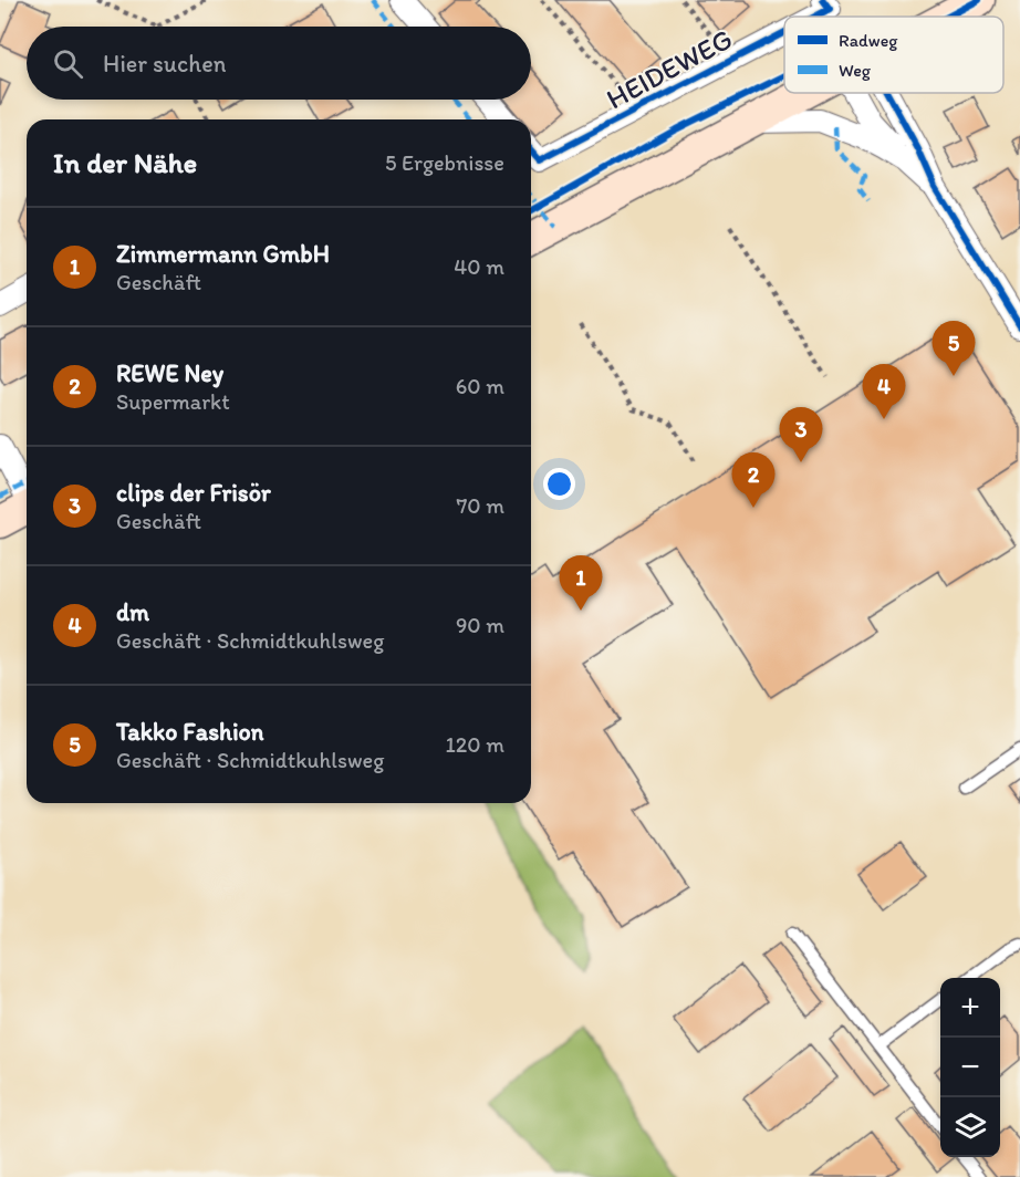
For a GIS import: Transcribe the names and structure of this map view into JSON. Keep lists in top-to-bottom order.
{
  "streets": {
    "street": ["HEIDEWEG"]
  },
  "legend": ["Radweg", "Weg"],
  "page": {
    "search": "Hier suchen",
    "heading": ["In der Nähe", "5 Ergebnisse"],
    "list": [
      {
        "mark": "1",
        "name": "Zimmermann GmbH",
        "note": "Geschäft",
        "value": "40 m"
      },
      {
        "mark": "2",
        "name": "REWE Ney",
        "note": "Supermarkt",
        "value": "60 m"
      },
      {
        "mark": "3",
        "name": "clips der Frisör",
        "note": "Geschäft",
        "value": "70 m"
      },
      {
        "mark": "4",
        "name": "dm",
        "note": "Geschäft · Schmidtkuhlsweg",
        "value": "90 m"
      },
      {
        "mark": "5",
        "name": "Takko Fashion",
        "note": "Geschäft · Schmidtkuhlsweg",
        "value": "120 m"
      }
    ],
    "pins": [
      "5",
      "4",
      "3",
      "2",
      "1"
    ],
    "map_buttons": ["+", "−"]
  }
}
